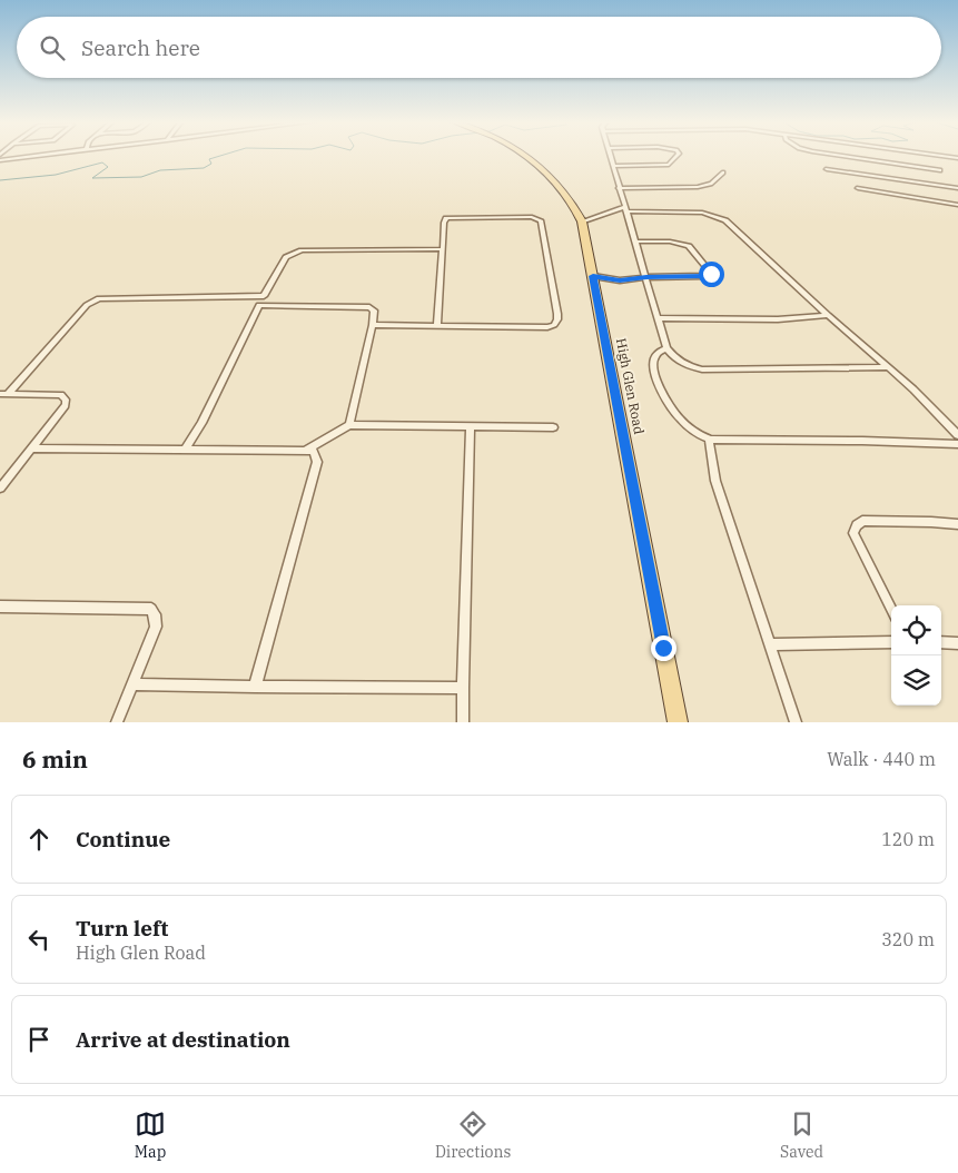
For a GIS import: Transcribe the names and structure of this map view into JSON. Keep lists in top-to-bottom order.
{
  "streets": {
    "main road": ["High Glen Road"]
  },
  "page": {
    "search": "Search here",
    "heading": ["6 min", "Walk · 440 m"],
    "list": [
      ["Continue", "120 m"],
      ["Turn left", "High Glen Road", "320 m"],
      "Arrive at destination"
    ],
    "nav": ["Map", "Directions", "Saved"]
  }
}
